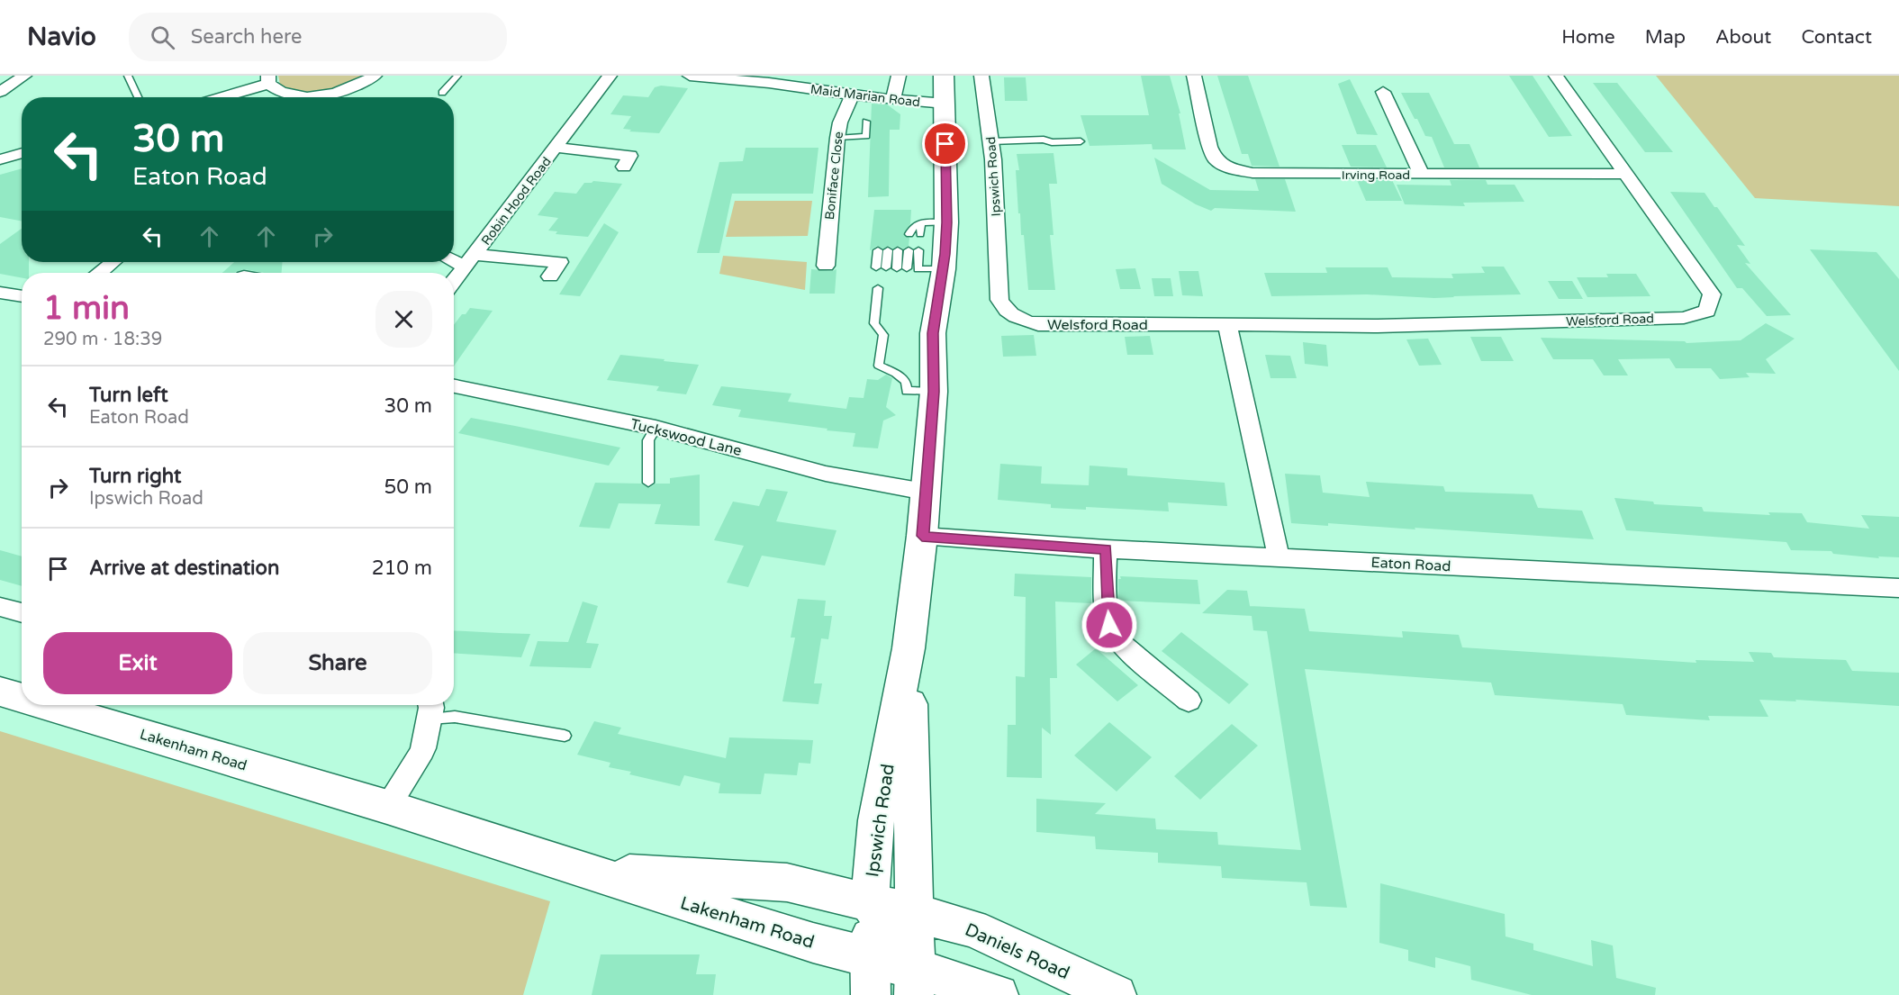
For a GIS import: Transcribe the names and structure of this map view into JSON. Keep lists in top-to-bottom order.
{
  "streets": {
    "main road": ["Ipswich Road", "Lakenham Road", "Daniels Road"],
    "street": [
      "Maid Marian Road",
      "Irving Road",
      "Boniface Close",
      "Robin Hood Road",
      "Welsford Road",
      "Tuckswood Lane",
      "Eaton Road"
    ]
  },
  "crossings": [
    ["Maid Marian Road", "Boniface Close"],
    ["Maid Marian Road", "Ipswich Road"],
    ["Irving Road", "Welsford Road"],
    ["Ipswich Road", "Welsford Road"],
    ["Ipswich Road", "Tuckswood Lane"],
    ["Ipswich Road", "Eaton Road"],
    ["Ipswich Road", "Lakenham Road"],
    ["Ipswich Road", "Daniels Road"],
    ["Lakenham Road", "Daniels Road"]
  ],
  "page": {
    "header": "Navio",
    "search": "Search here",
    "nav": [
      "Home",
      "Map",
      "About",
      "Contact"
    ],
    "turn": ["30 m", "Eaton Road"],
    "heading": ["1 min", "290 m · 18:39"],
    "list": [
      {
        "name": "Turn left",
        "note": "Eaton Road",
        "value": "30 m"
      },
      {
        "name": "Turn right",
        "note": "Ipswich Road",
        "value": "50 m"
      },
      {
        "name": "Arrive at destination",
        "value": "210 m"
      }
    ],
    "buttons": ["Exit", "Share"]
  }
}
